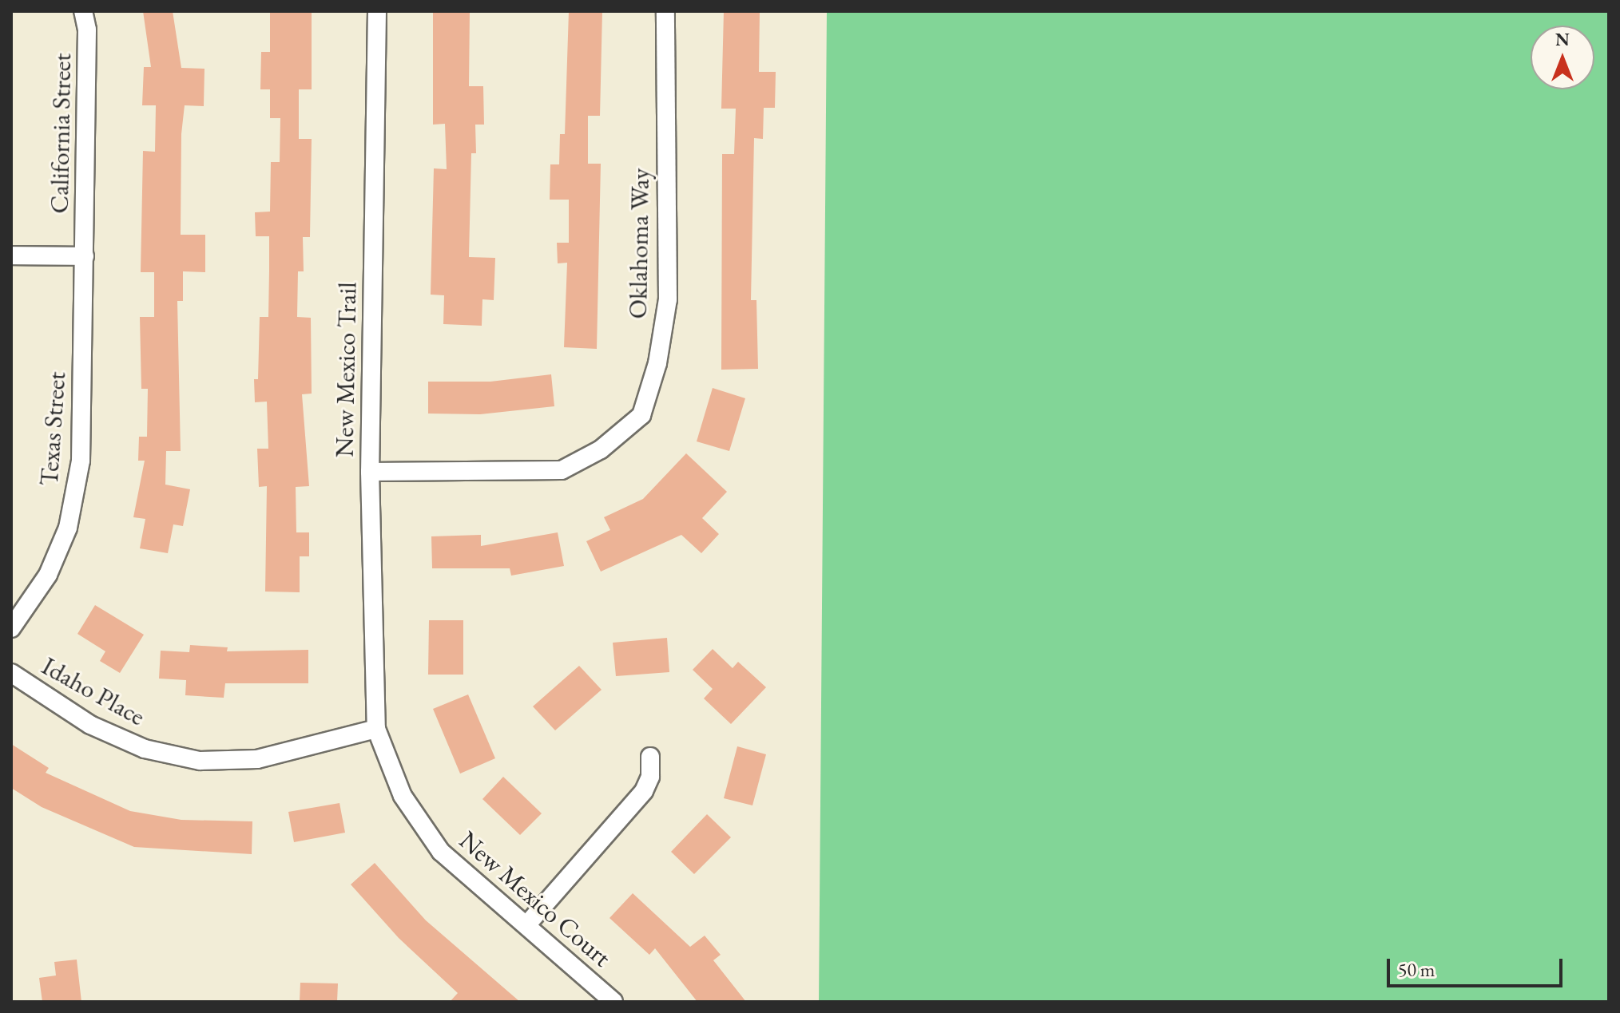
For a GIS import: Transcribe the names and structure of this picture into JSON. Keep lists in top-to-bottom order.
{
  "streets": {
    "street": [
      "California Street",
      "Oklahoma Way",
      "New Mexico Trail",
      "Texas Street",
      "Idaho Place",
      "New Mexico Court"
    ]
  },
  "crossings": [
    ["California Street", "Texas Street"],
    ["Oklahoma Way", "New Mexico Trail"],
    ["New Mexico Trail", "Idaho Place"],
    ["New Mexico Trail", "New Mexico Court"],
    ["Idaho Place", "New Mexico Court"]
  ],
  "scale_bar": "50 m",
  "north": "top"
}
